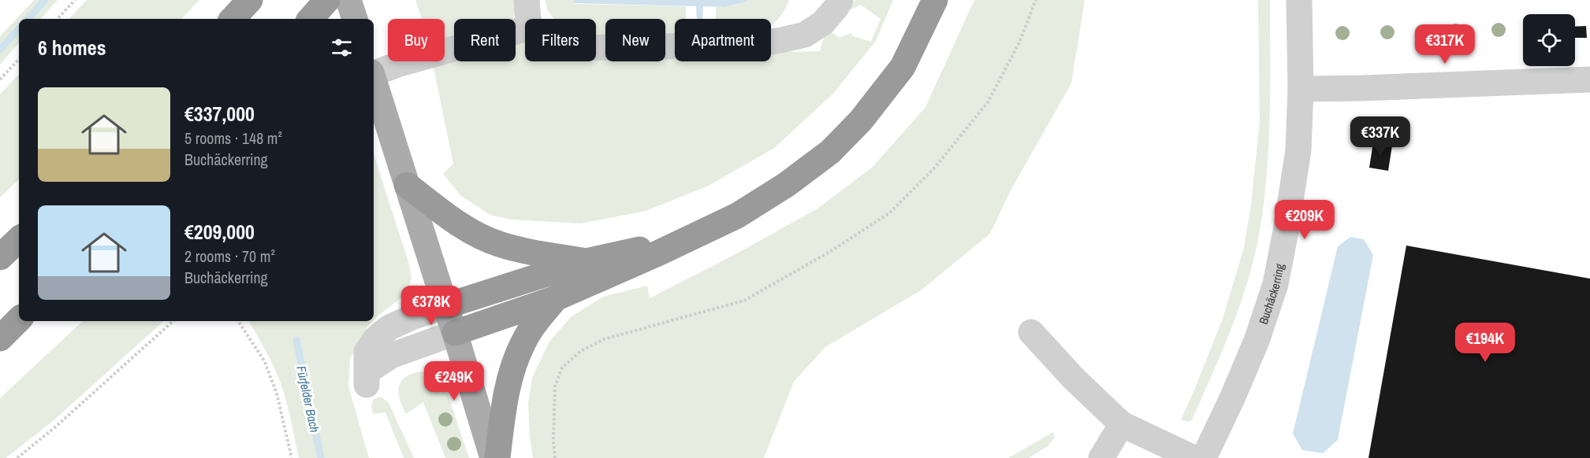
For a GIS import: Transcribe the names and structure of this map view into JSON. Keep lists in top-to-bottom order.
{
  "streets": {
    "street": ["Buchäckerring"]
  },
  "water": ["Fürfelder Bach"],
  "page": {
    "chip": [
      "Buy",
      "Rent",
      "Filters",
      "New",
      "Apartment"
    ],
    "heading": "6 homes",
    "price": [
      "€317K",
      "€337K",
      "€209K",
      "€378K",
      "€194K",
      "€249K"
    ],
    "list": [
      {
        "name": "€337,000",
        "note": "5 rooms · 148 m² · Buchäckerring"
      },
      {
        "name": "€209,000",
        "note": "2 rooms · 70 m² · Buchäckerring"
      }
    ]
  }
}
